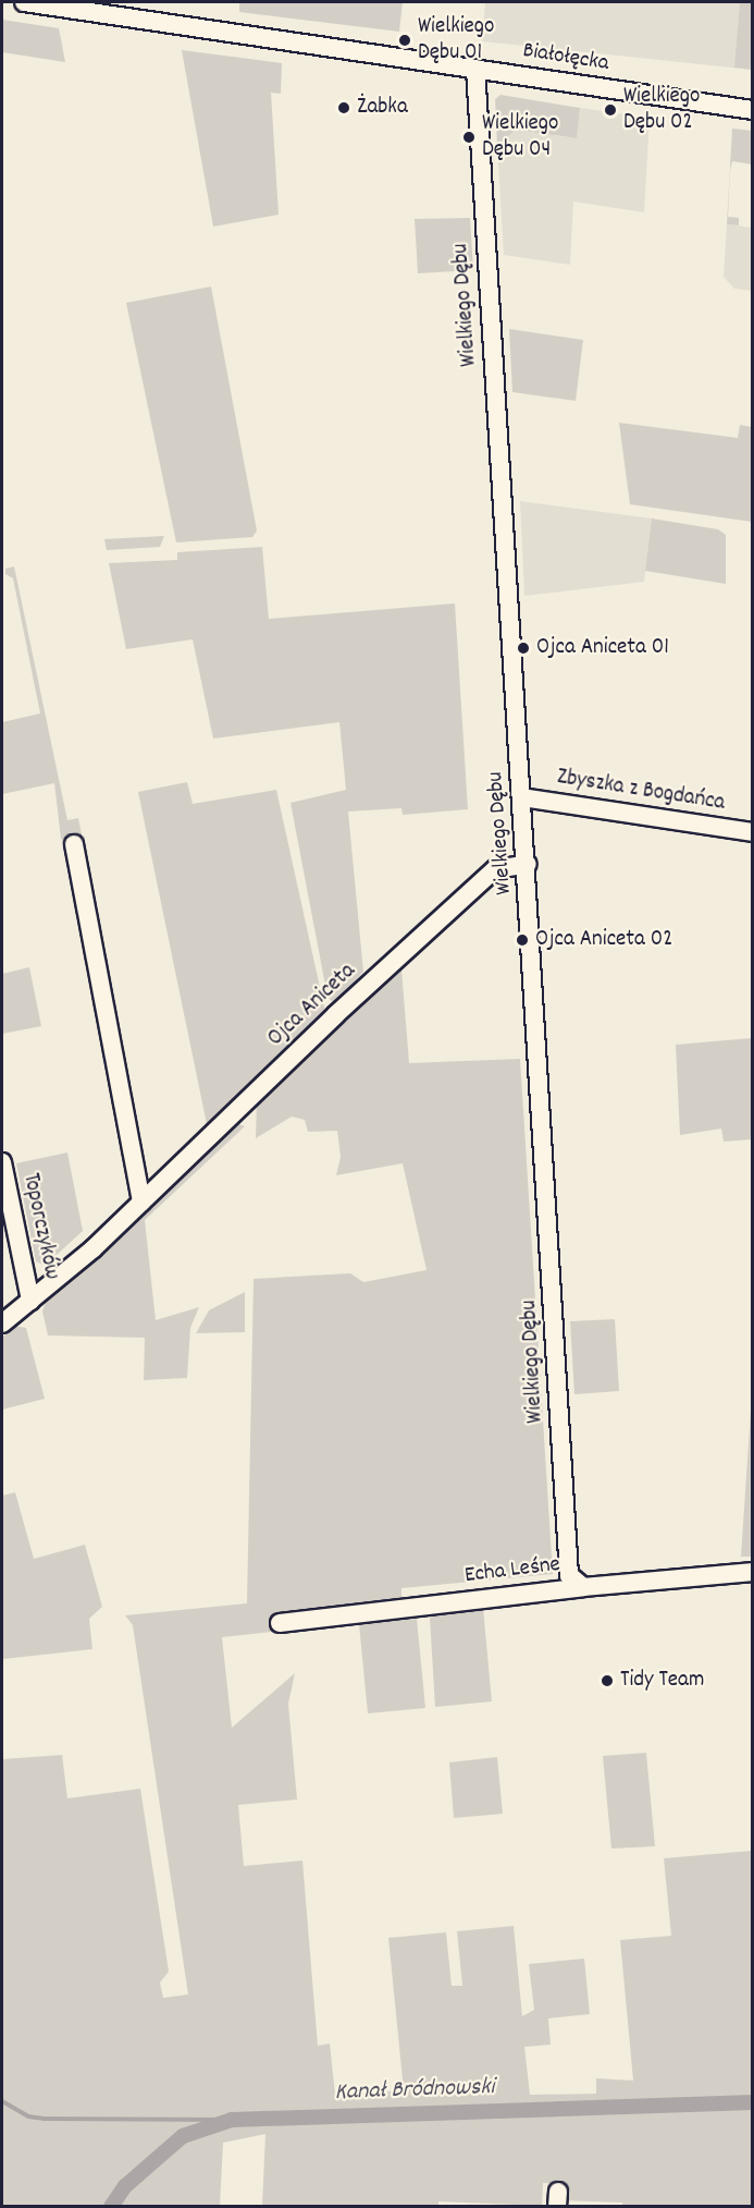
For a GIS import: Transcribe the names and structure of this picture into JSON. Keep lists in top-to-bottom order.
{
  "streets": {
    "street": [
      "Białołęcka",
      "Wielkiego Dębu",
      "Zbyszka z Bogdańca",
      "Ojca Aniceta",
      "Toporczyków",
      "Echa Leśne"
    ]
  },
  "crossings": [
    ["Białołęcka", "Wielkiego Dębu"],
    ["Wielkiego Dębu", "Zbyszka z Bogdańca"],
    ["Wielkiego Dębu", "Ojca Aniceta"],
    ["Wielkiego Dębu", "Echa Leśne"],
    ["Ojca Aniceta", "Toporczyków"]
  ],
  "water": ["Kanał Bródnowski"],
  "places": [
    "Wielkiego Dębu 01",
    "Żabka",
    "Wielkiego Dębu 02",
    "Wielkiego Dębu 04",
    "Ojca Aniceta 01",
    "Ojca Aniceta 02",
    "Tidy Team"
  ]
}
